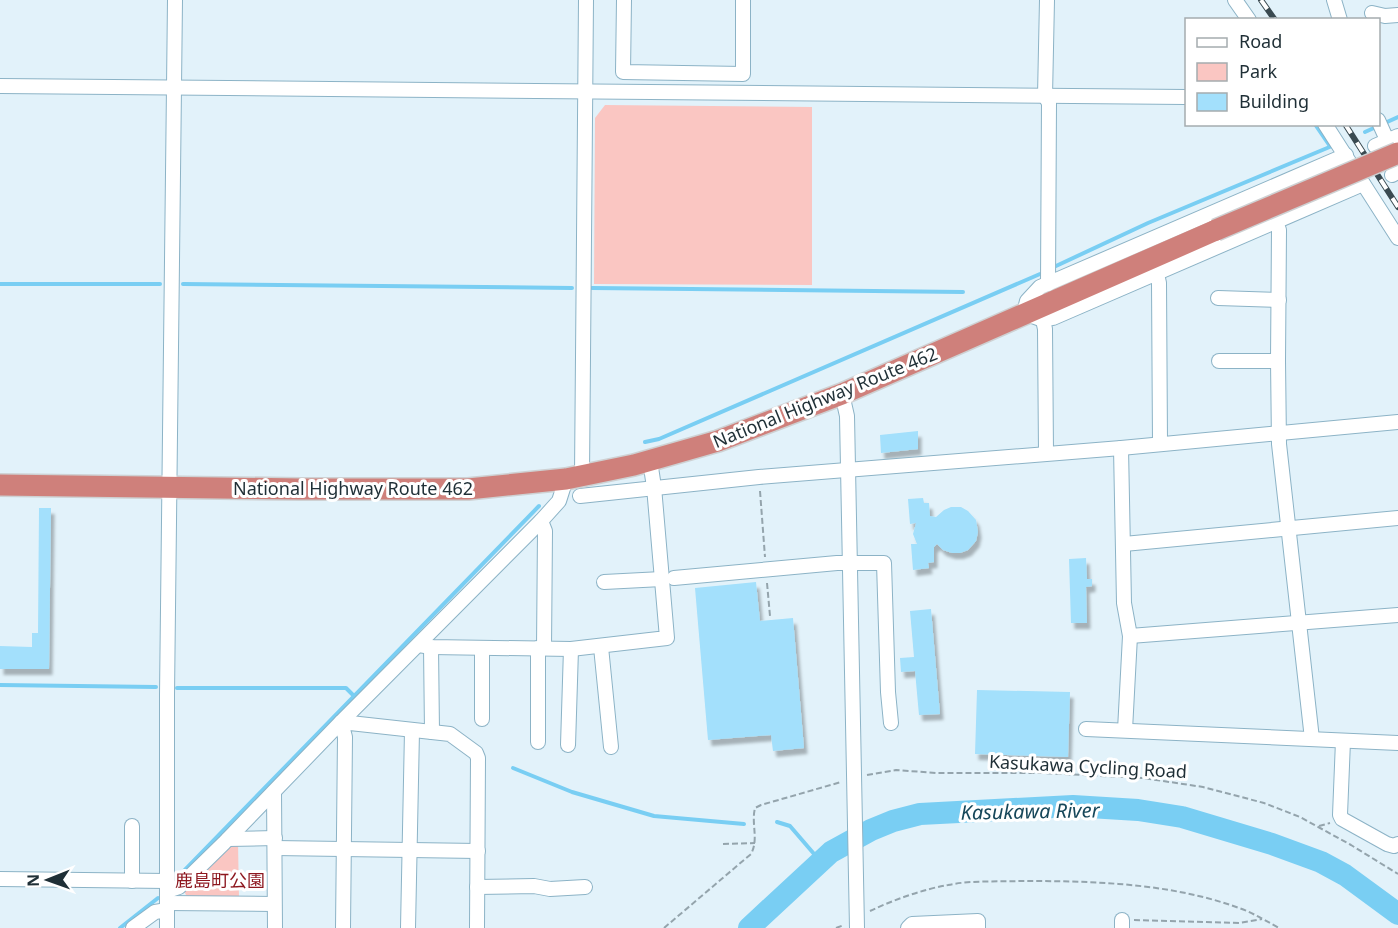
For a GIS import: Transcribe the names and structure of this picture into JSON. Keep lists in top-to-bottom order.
{
  "streets": {
    "highway": ["National Highway Route 462"],
    "path": ["Kasukawa Cycling Road"]
  },
  "water": ["Kasukawa River"],
  "parks": ["鹿島町公園"],
  "legend": ["Road", "Park", "Building"],
  "north": "left"
}
